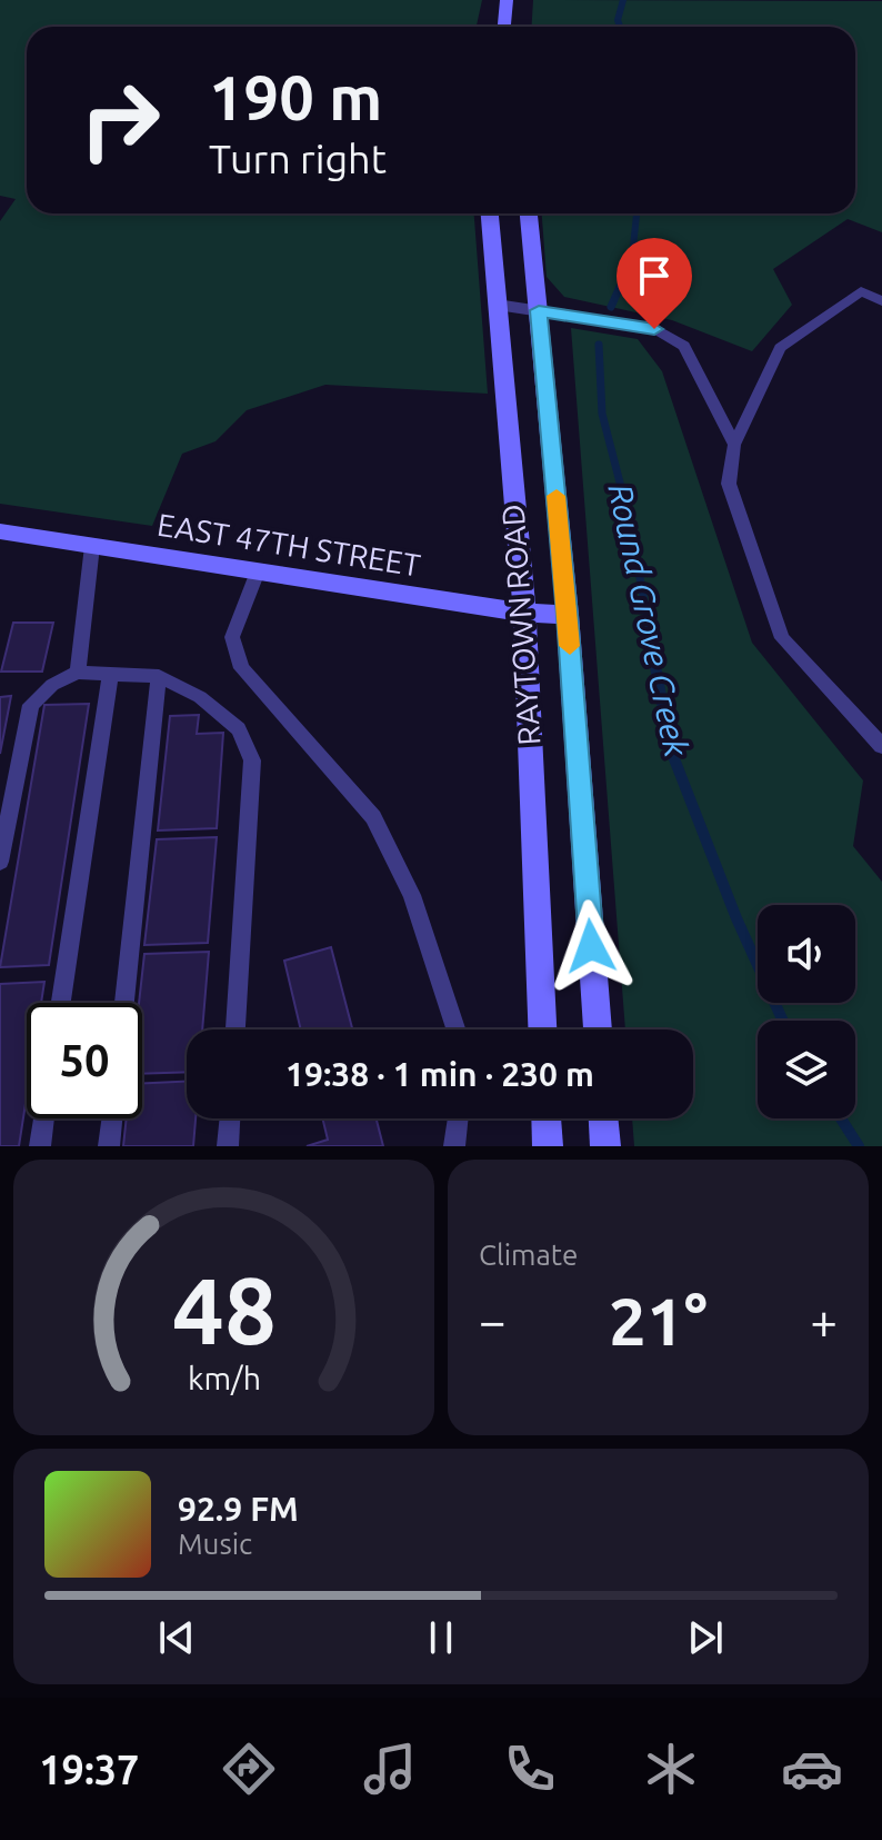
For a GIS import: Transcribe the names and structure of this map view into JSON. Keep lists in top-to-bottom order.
{
  "streets": {
    "main road": ["EAST 47TH STREET", "RAYTOWN ROAD"]
  },
  "crossings": [
    ["EAST 47TH STREET", "RAYTOWN ROAD"]
  ],
  "water": ["Round Grove Creek"],
  "page": {
    "turn": ["190 m", "Turn right"],
    "limit": "50",
    "trip": "19:38 · 1 min · 230 m",
    "tile": "Climate",
    "heat": ["−", "21°", "+"],
    "song": ["92.9 FM", "Music"],
    "tabs": "19:37",
    "gauge": ["48", "km/h"]
  }
}
